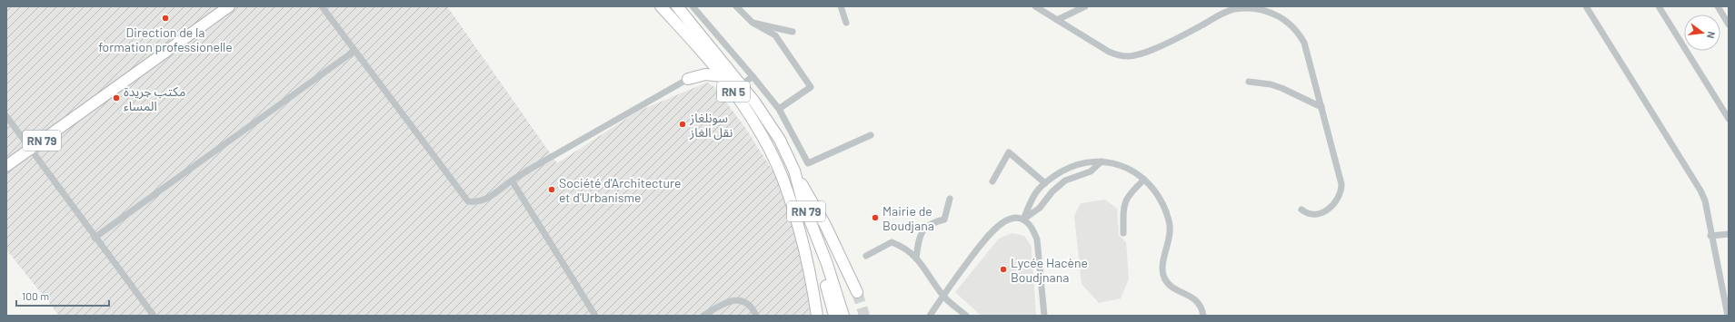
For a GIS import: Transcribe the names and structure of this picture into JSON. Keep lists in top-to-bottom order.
{
  "streets": {
    "highway": ["RN 5", "RN 79"]
  },
  "crossings": [
    ["RN 5", "RN 79"]
  ],
  "places": [
    "Direction de la formation professionelle",
    "مكتب جريدة المساء",
    "سونلغاز نقل الغاز",
    "Société d'Architecture et d'Urbanisme",
    "Mairie de Boudjana",
    "Lycée Hacène Boudjnana"
  ],
  "scale_bar": "100 m",
  "north": "right"
}
